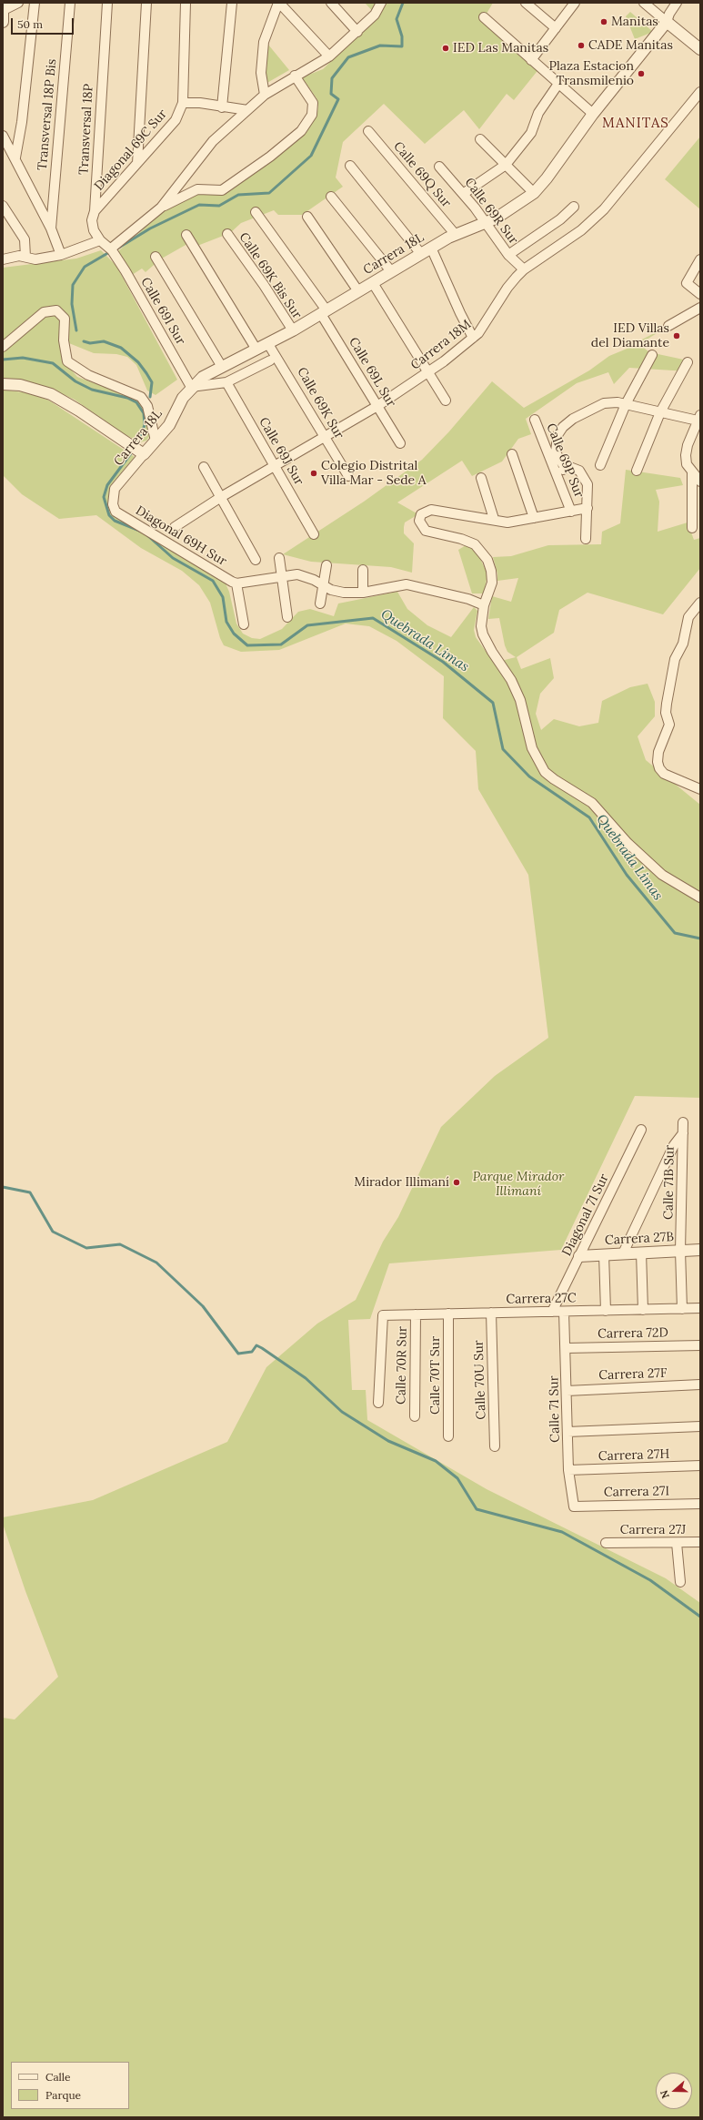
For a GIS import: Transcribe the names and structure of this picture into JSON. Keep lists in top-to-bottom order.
{
  "streets": {
    "street": [
      "Transversal 18P Bis",
      "Transversal 18P",
      "Diagonal 69C Sur",
      "Calle 69Q Sur",
      "Calle 69R Sur",
      "Carrera 18L",
      "Calle 69K Bis Sur",
      "Calle 69I Sur",
      "Carrera 18M",
      "Calle 69L Sur",
      "Calle 69K Sur",
      "Calle 69J Sur",
      "Calle 69P Sur",
      "Diagonal 69H Sur",
      "Calle 71B Sur",
      "Diagonal 71 Sur",
      "Carrera 27B",
      "Carrera 27C",
      "Carrera 72D",
      "Calle 70R Sur",
      "Carrera 27F",
      "Calle 70T Sur",
      "Calle 70U Sur",
      "Calle 71 Sur",
      "Carrera 27H",
      "Carrera 27I",
      "Carrera 27J"
    ]
  },
  "crossings": [
    ["Transversal 18P", "Diagonal 69C Sur"],
    ["Transversal 18P", "Calle 69I Sur"],
    ["Calle 69Q Sur", "Carrera 18L"],
    ["Calle 69R Sur", "Carrera 18L"],
    ["Calle 69R Sur", "Carrera 18M"],
    ["Carrera 18L", "Calle 69K Bis Sur"],
    ["Carrera 18L", "Calle 69I Sur"],
    ["Carrera 18L", "Calle 69L Sur"],
    ["Carrera 18L", "Calle 69K Sur"],
    ["Carrera 18L", "Diagonal 69H Sur"],
    ["Carrera 18M", "Calle 69L Sur"],
    ["Carrera 18M", "Calle 69K Sur"],
    ["Carrera 18M", "Calle 69J Sur"],
    ["Calle 71B Sur", "Carrera 27B"],
    ["Calle 71B Sur", "Carrera 27C"],
    ["Diagonal 71 Sur", "Carrera 27B"],
    ["Diagonal 71 Sur", "Carrera 27C"],
    ["Carrera 27C", "Calle 70R Sur"],
    ["Carrera 27C", "Calle 70T Sur"],
    ["Carrera 27C", "Calle 70U Sur"],
    ["Carrera 27C", "Calle 71 Sur"],
    ["Carrera 72D", "Calle 71 Sur"],
    ["Carrera 27F", "Calle 71 Sur"],
    ["Calle 71 Sur", "Carrera 27H"],
    ["Calle 71 Sur", "Carrera 27I"]
  ],
  "districts": ["MANITAS"],
  "water": ["Quebrada Limas"],
  "parks": ["Parque Mirador Illimaní"],
  "places": [
    "Manitas",
    "CADE Manitas",
    "IED Las Manitas",
    "Plaza Estacion Transmilenio",
    "IED Villas del Diamante",
    "Colegio Distrital Villa Mar - Sede A",
    "Mirador Illimaní"
  ],
  "legend": ["Calle", "Parque"],
  "scale_bar": "50 m",
  "north": "left"
}
